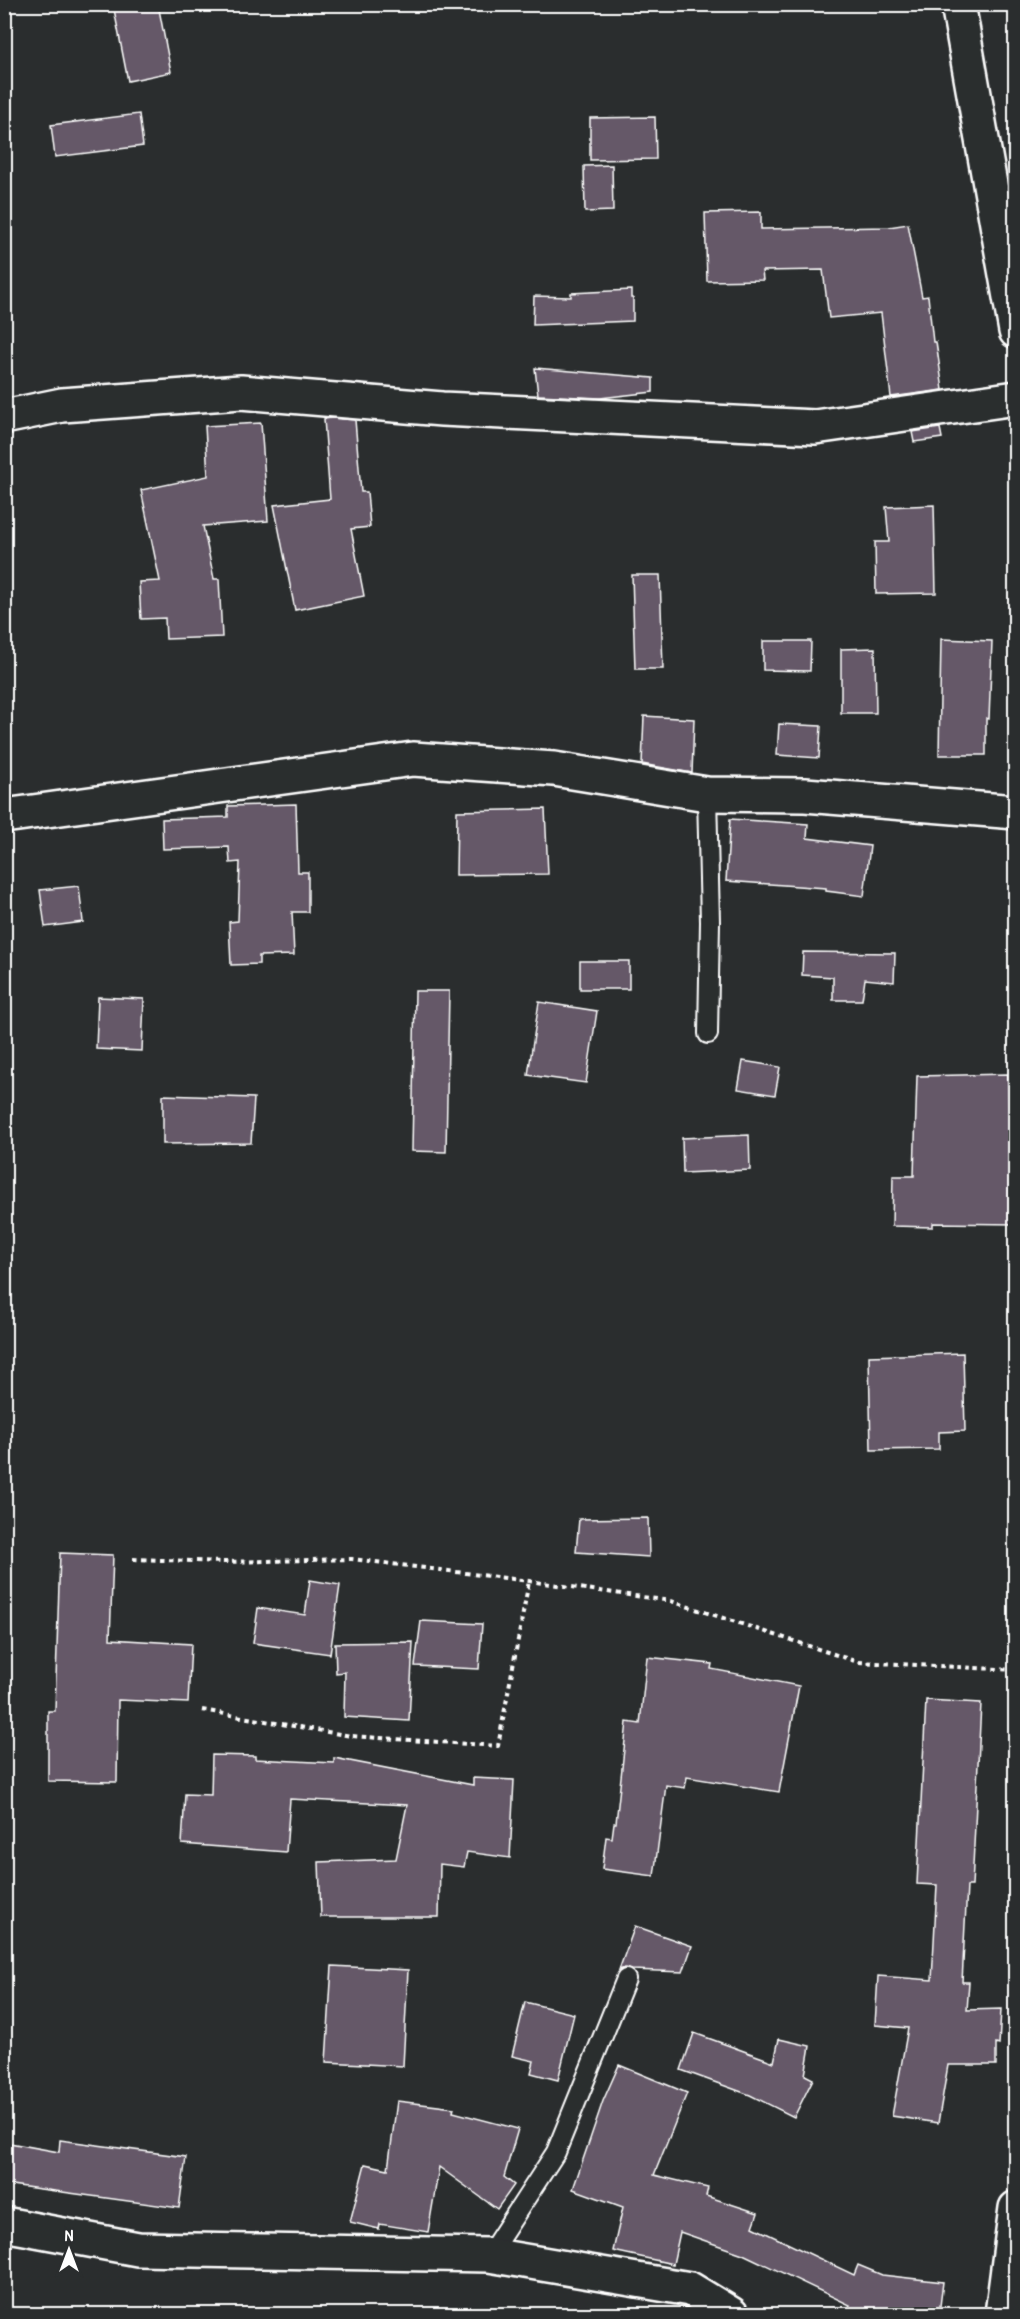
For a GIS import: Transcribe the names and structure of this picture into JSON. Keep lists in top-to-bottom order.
{
  "north": "top"
}
